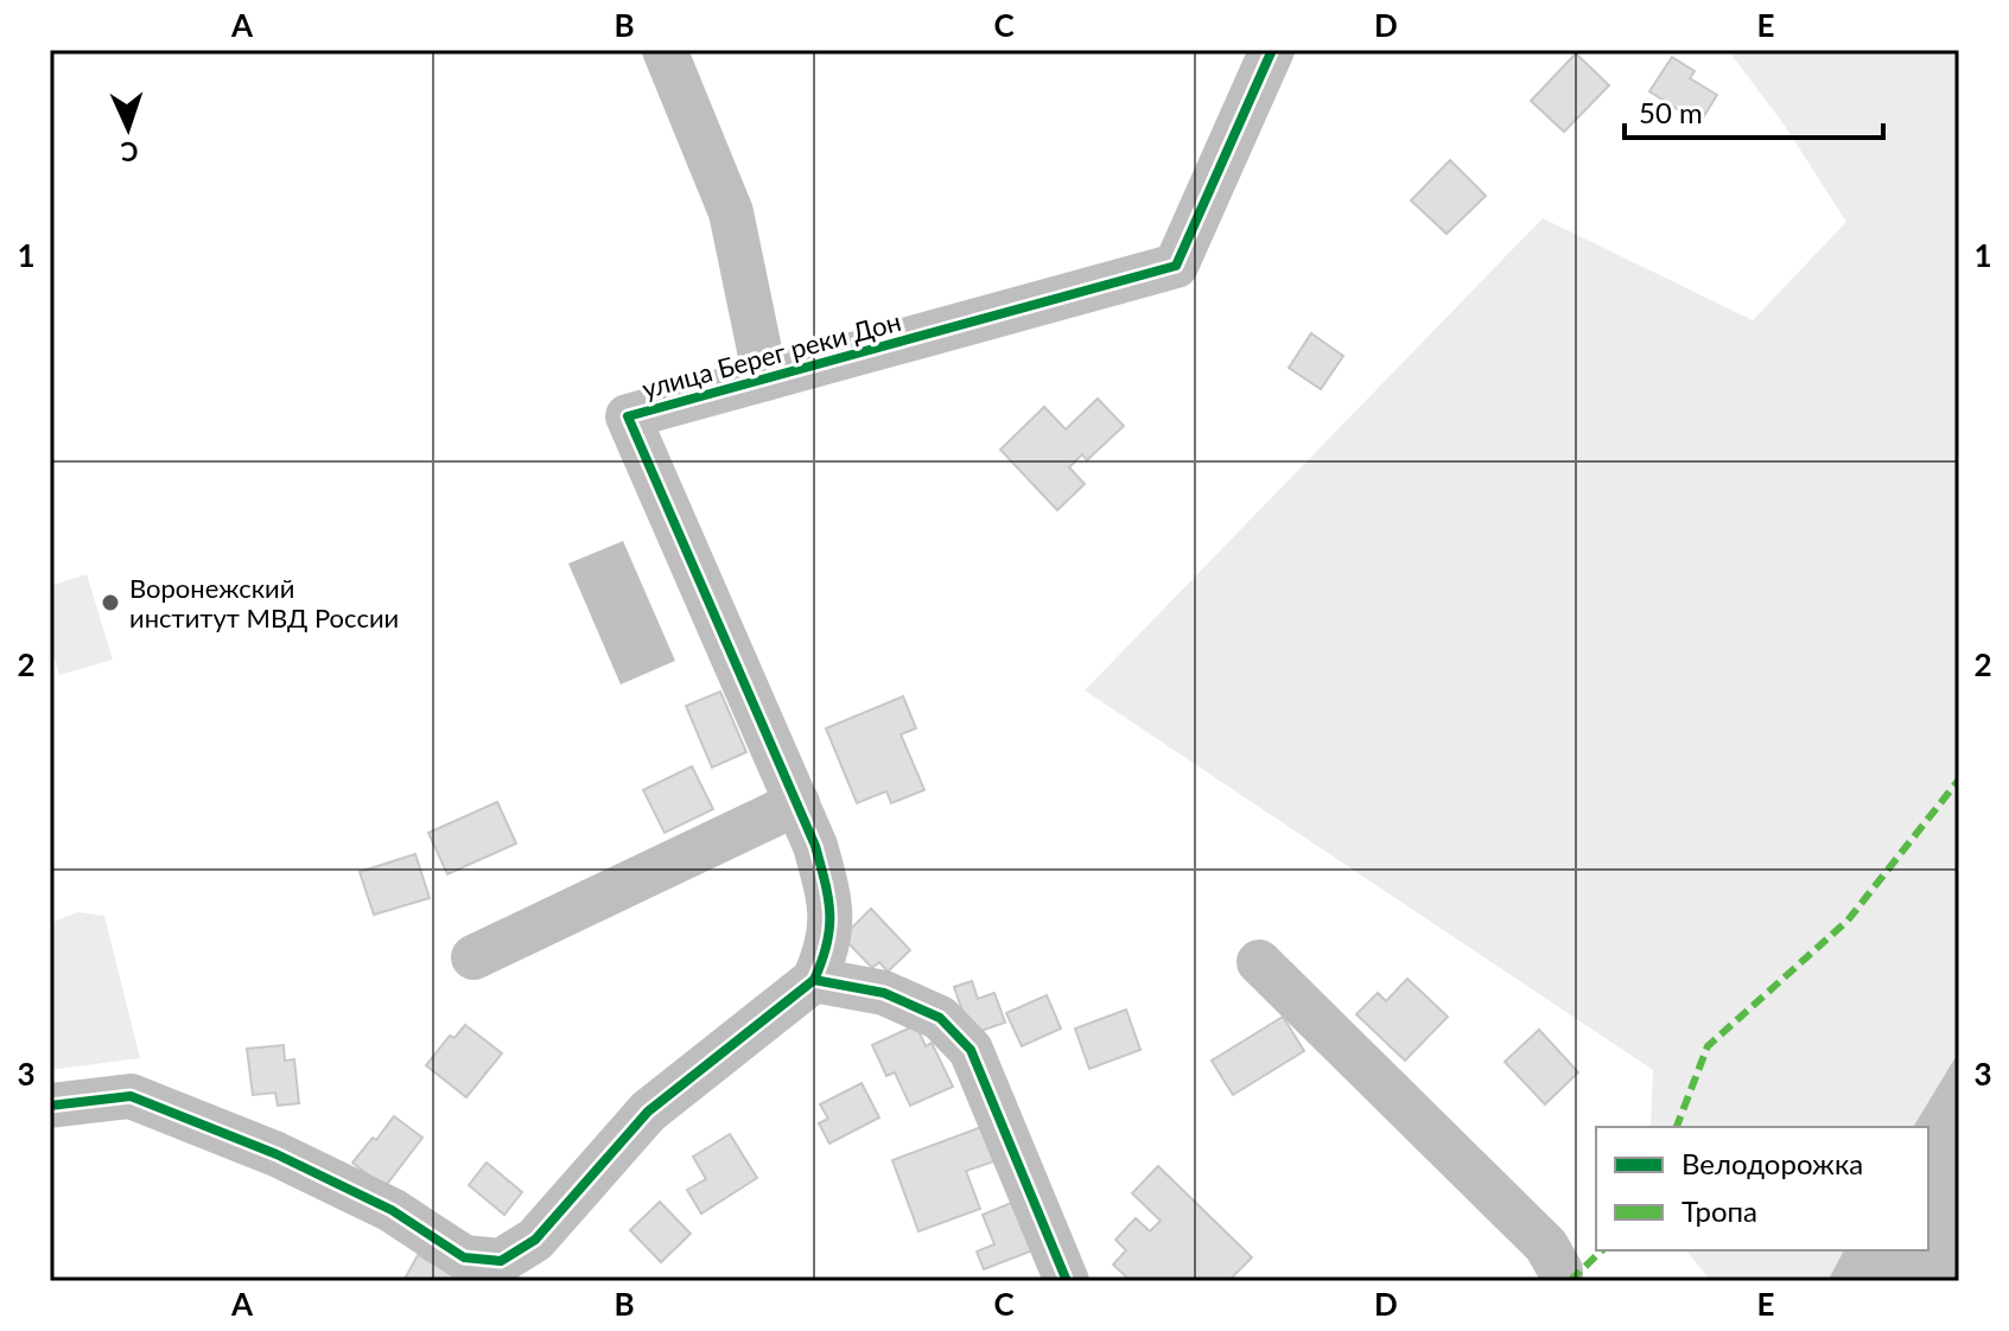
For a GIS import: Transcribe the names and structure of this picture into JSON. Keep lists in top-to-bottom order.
{
  "streets": {
    "street": ["улица Берег реки Дон"]
  },
  "places": ["Воронежский институт МВД России"],
  "legend": ["Велодорожка", "Тропа"],
  "scale_bar": "50 m",
  "north": "bottom",
  "grid": {
    "columns": [
      "A",
      "B",
      "C",
      "D",
      "E"
    ],
    "rows": ["1", "2", "3"]
  }
}
